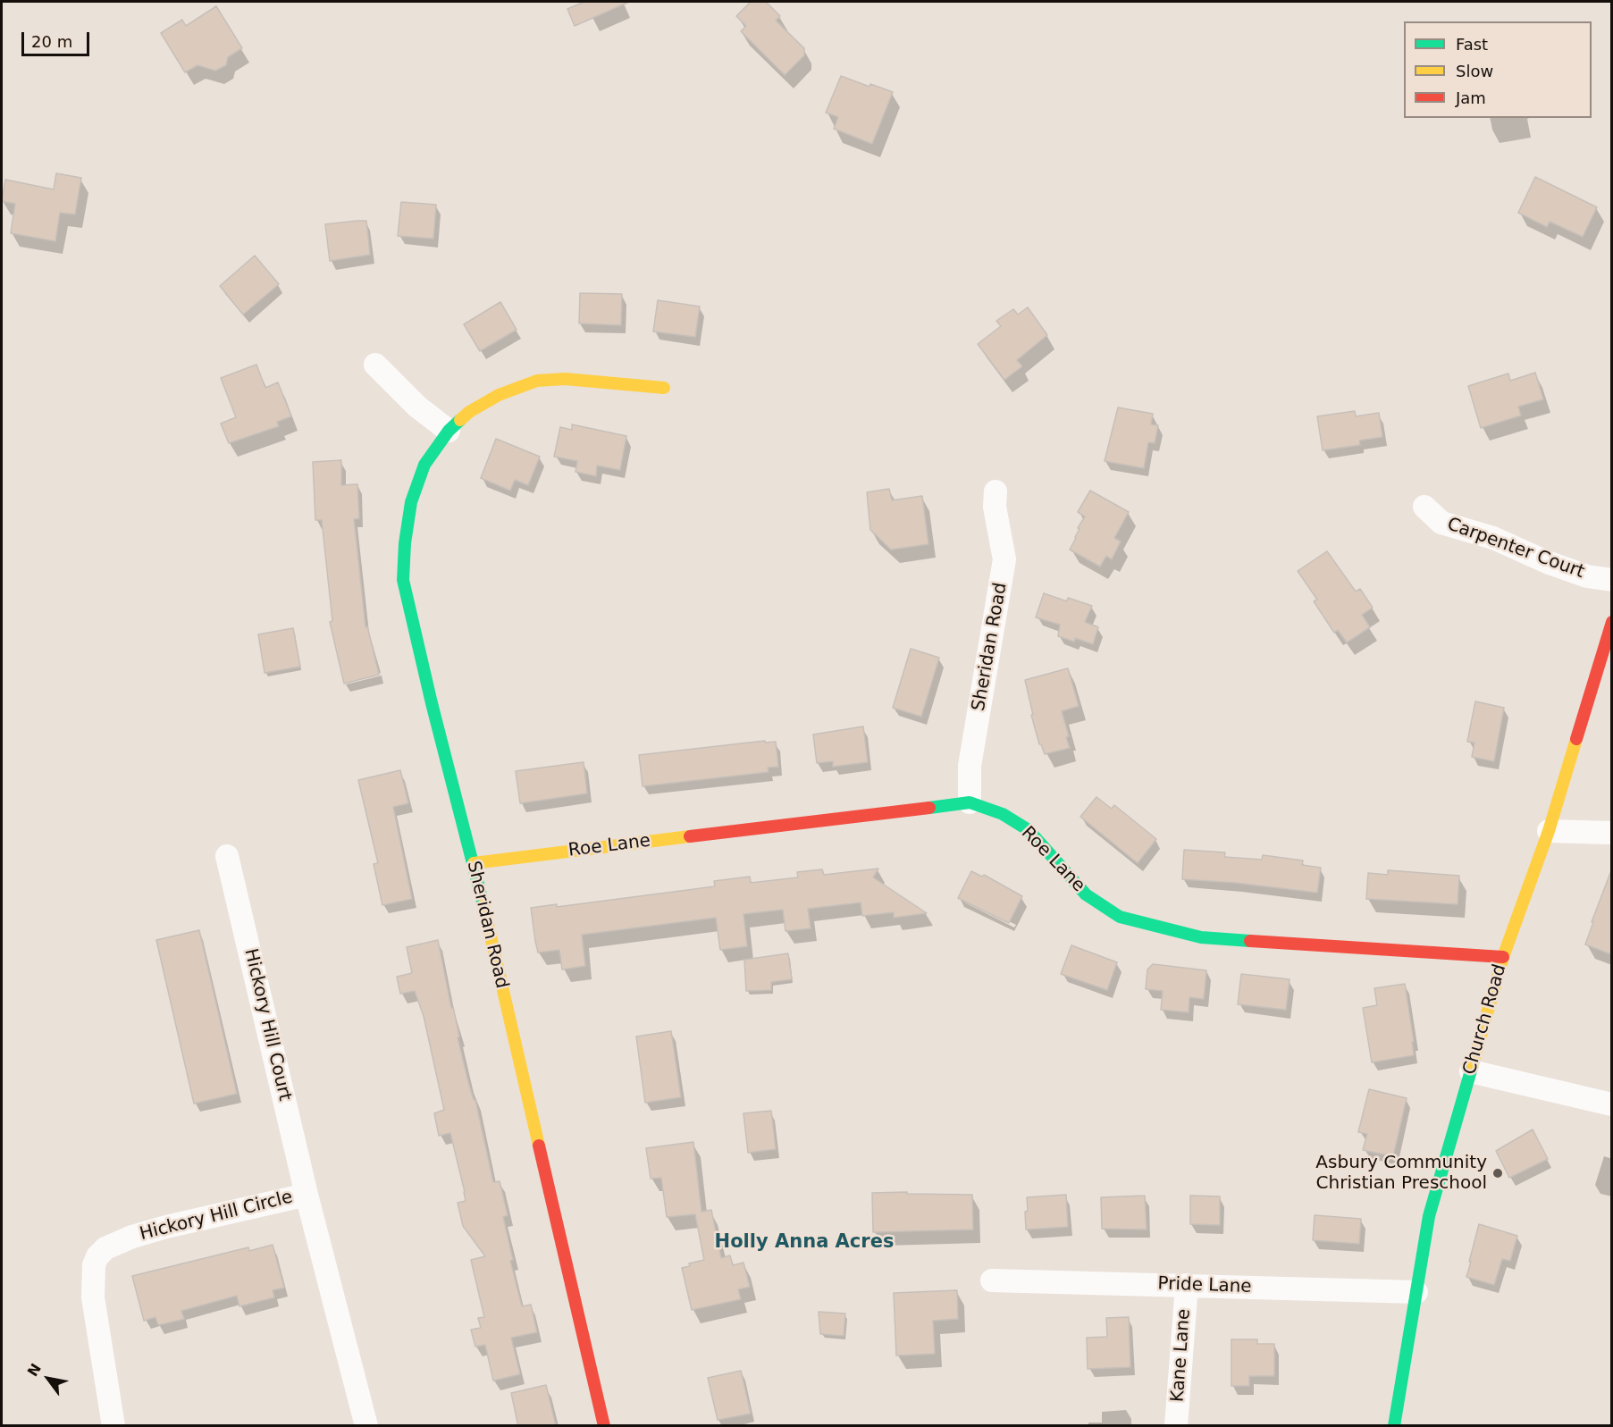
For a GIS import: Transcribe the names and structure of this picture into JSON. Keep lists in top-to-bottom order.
{
  "streets": {
    "street": [
      "Carpenter Court",
      "Sheridan Road",
      "Roe Lane",
      "Church Road",
      "Hickory Hill Court",
      "Hickory Hill Circle",
      "Pride Lane",
      "Kane Lane"
    ]
  },
  "crossings": [
    ["Sheridan Road", "Roe Lane"],
    ["Roe Lane", "Church Road"],
    ["Church Road", "Pride Lane"],
    ["Hickory Hill Court", "Hickory Hill Circle"],
    ["Pride Lane", "Kane Lane"]
  ],
  "districts": ["Holly Anna Acres"],
  "places": ["Asbury Community Christian Preschool"],
  "legend": ["Fast", "Slow", "Jam"],
  "scale_bar": "20 m",
  "north": "top left"
}
